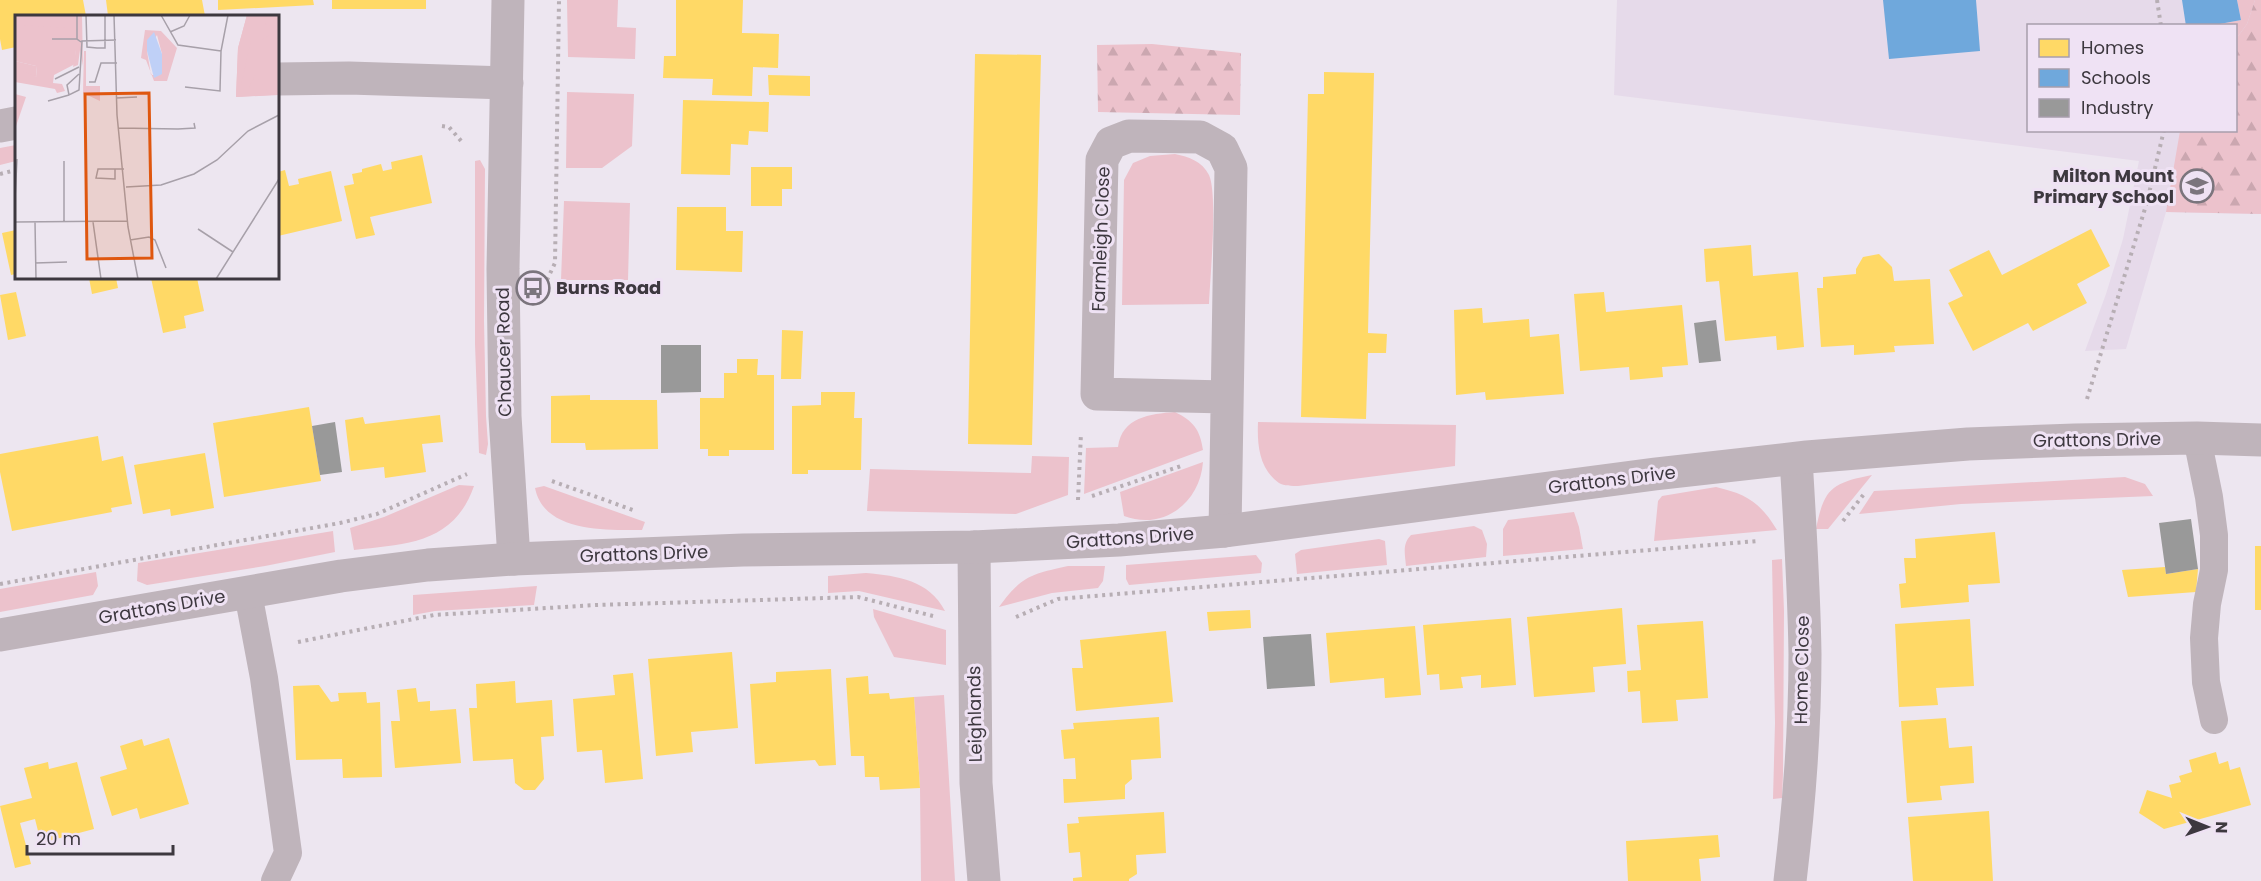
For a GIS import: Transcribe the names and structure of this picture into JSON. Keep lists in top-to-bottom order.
{
  "streets": {
    "street": [
      "Farmleigh Close",
      "Chaucer Road",
      "Grattons Drive",
      "Home Close",
      "Leighlands"
    ]
  },
  "crossings": [
    ["Farmleigh Close", "Grattons Drive"],
    ["Chaucer Road", "Grattons Drive"],
    ["Grattons Drive", "Home Close"],
    ["Grattons Drive", "Leighlands"]
  ],
  "places": {
    "school or university": ["Milton Mount Primary School"],
    "bus stop": ["Burns Road"]
  },
  "legend": ["Homes", "Schools", "Industry"],
  "scale_bar": "20 m",
  "north": "right"
}
